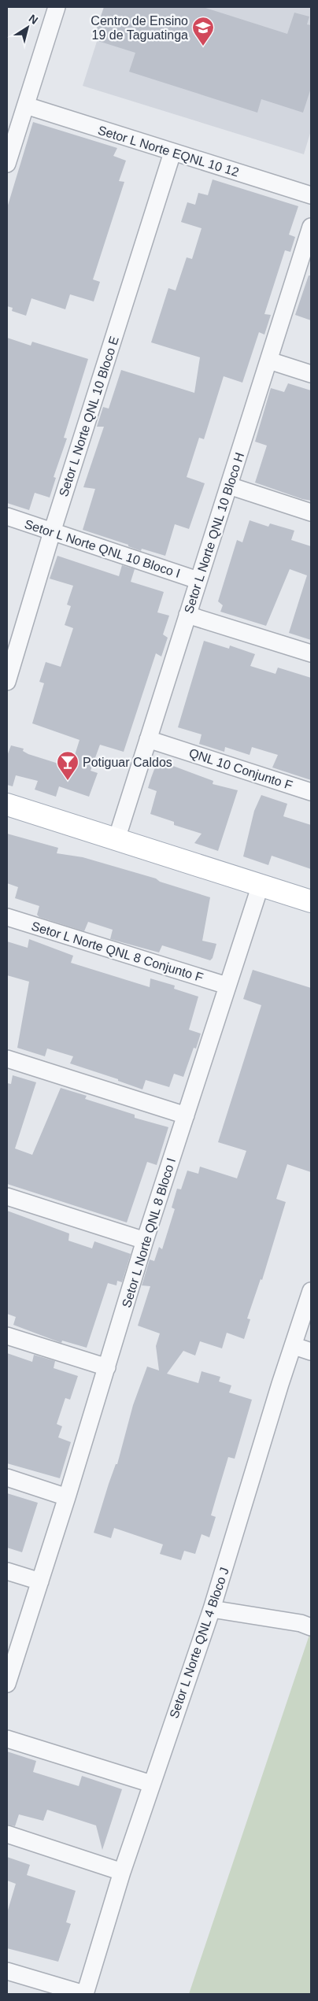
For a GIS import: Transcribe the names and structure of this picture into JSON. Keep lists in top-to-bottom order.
{
  "streets": {
    "street": [
      "Setor L Norte EQNL 10 12",
      "Setor L Norte QNL 10 Bloco E",
      "Setor L Norte QNL 10 Bloco H",
      "Setor L Norte QNL 10 Bloco I",
      "QNL 10 Conjunto F",
      "Setor L Norte QNL 8 Conjunto F",
      "Setor L Norte QNL 8 Bloco I",
      "Setor L Norte QNL 4 Bloco J"
    ]
  },
  "crossings": [
    ["Setor L Norte EQNL 10 12", "Setor L Norte QNL 10 Bloco E"],
    ["Setor L Norte QNL 10 Bloco E", "Setor L Norte QNL 10 Bloco I"],
    ["Setor L Norte QNL 10 Bloco H", "Setor L Norte QNL 10 Bloco I"],
    ["Setor L Norte QNL 10 Bloco H", "QNL 10 Conjunto F"],
    ["Setor L Norte QNL 8 Conjunto F", "Setor L Norte QNL 8 Bloco I"]
  ],
  "places": {
    "school or university": ["Centro de Ensino 19 de Taguatinga"],
    "bar": ["Potiguar Caldos"]
  },
  "north": "top right"
}
